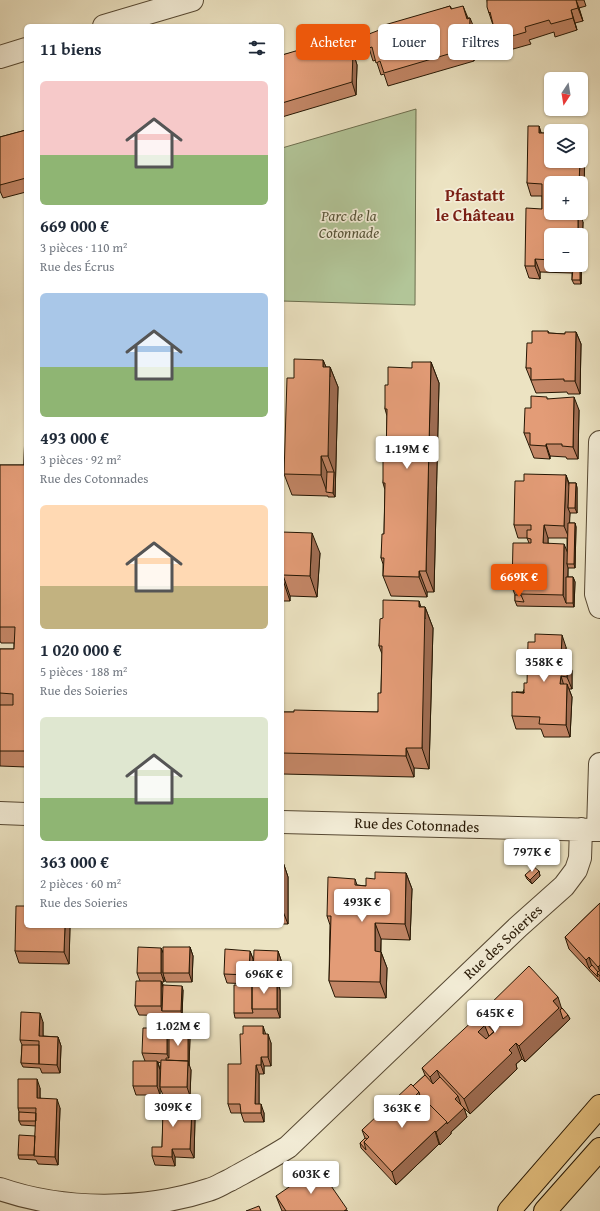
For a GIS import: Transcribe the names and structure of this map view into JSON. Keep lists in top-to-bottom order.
{
  "streets": {
    "street": ["Rue des Cotonnades", "Rue des Soieries"]
  },
  "crossings": [
    ["Rue des Cotonnades", "Rue des Soieries"]
  ],
  "districts": ["Pfastatt le Château"],
  "parks": ["Parc de la Cotonnade"],
  "north": "bottom",
  "page": {
    "chip": ["Acheter", "Louer", "Filtres"],
    "heading": "11 biens",
    "map_buttons": ["+", "−"],
    "list": [
      {
        "name": "669 000 €",
        "note": "3 pièces · 110 m² · Rue des Écrus"
      },
      {
        "name": "493 000 €",
        "note": "3 pièces · 92 m² · Rue des Cotonnades"
      },
      {
        "name": "1 020 000 €",
        "note": "5 pièces · 188 m² · Rue des Soieries"
      },
      {
        "name": "363 000 €",
        "note": "2 pièces · 60 m² · Rue des Soieries"
      }
    ],
    "price": [
      "1.19M €",
      "669K €",
      "358K €",
      "797K €",
      "493K €",
      "696K €",
      "645K €",
      "1.02M €",
      "309K €",
      "363K €",
      "603K €"
    ]
  }
}
